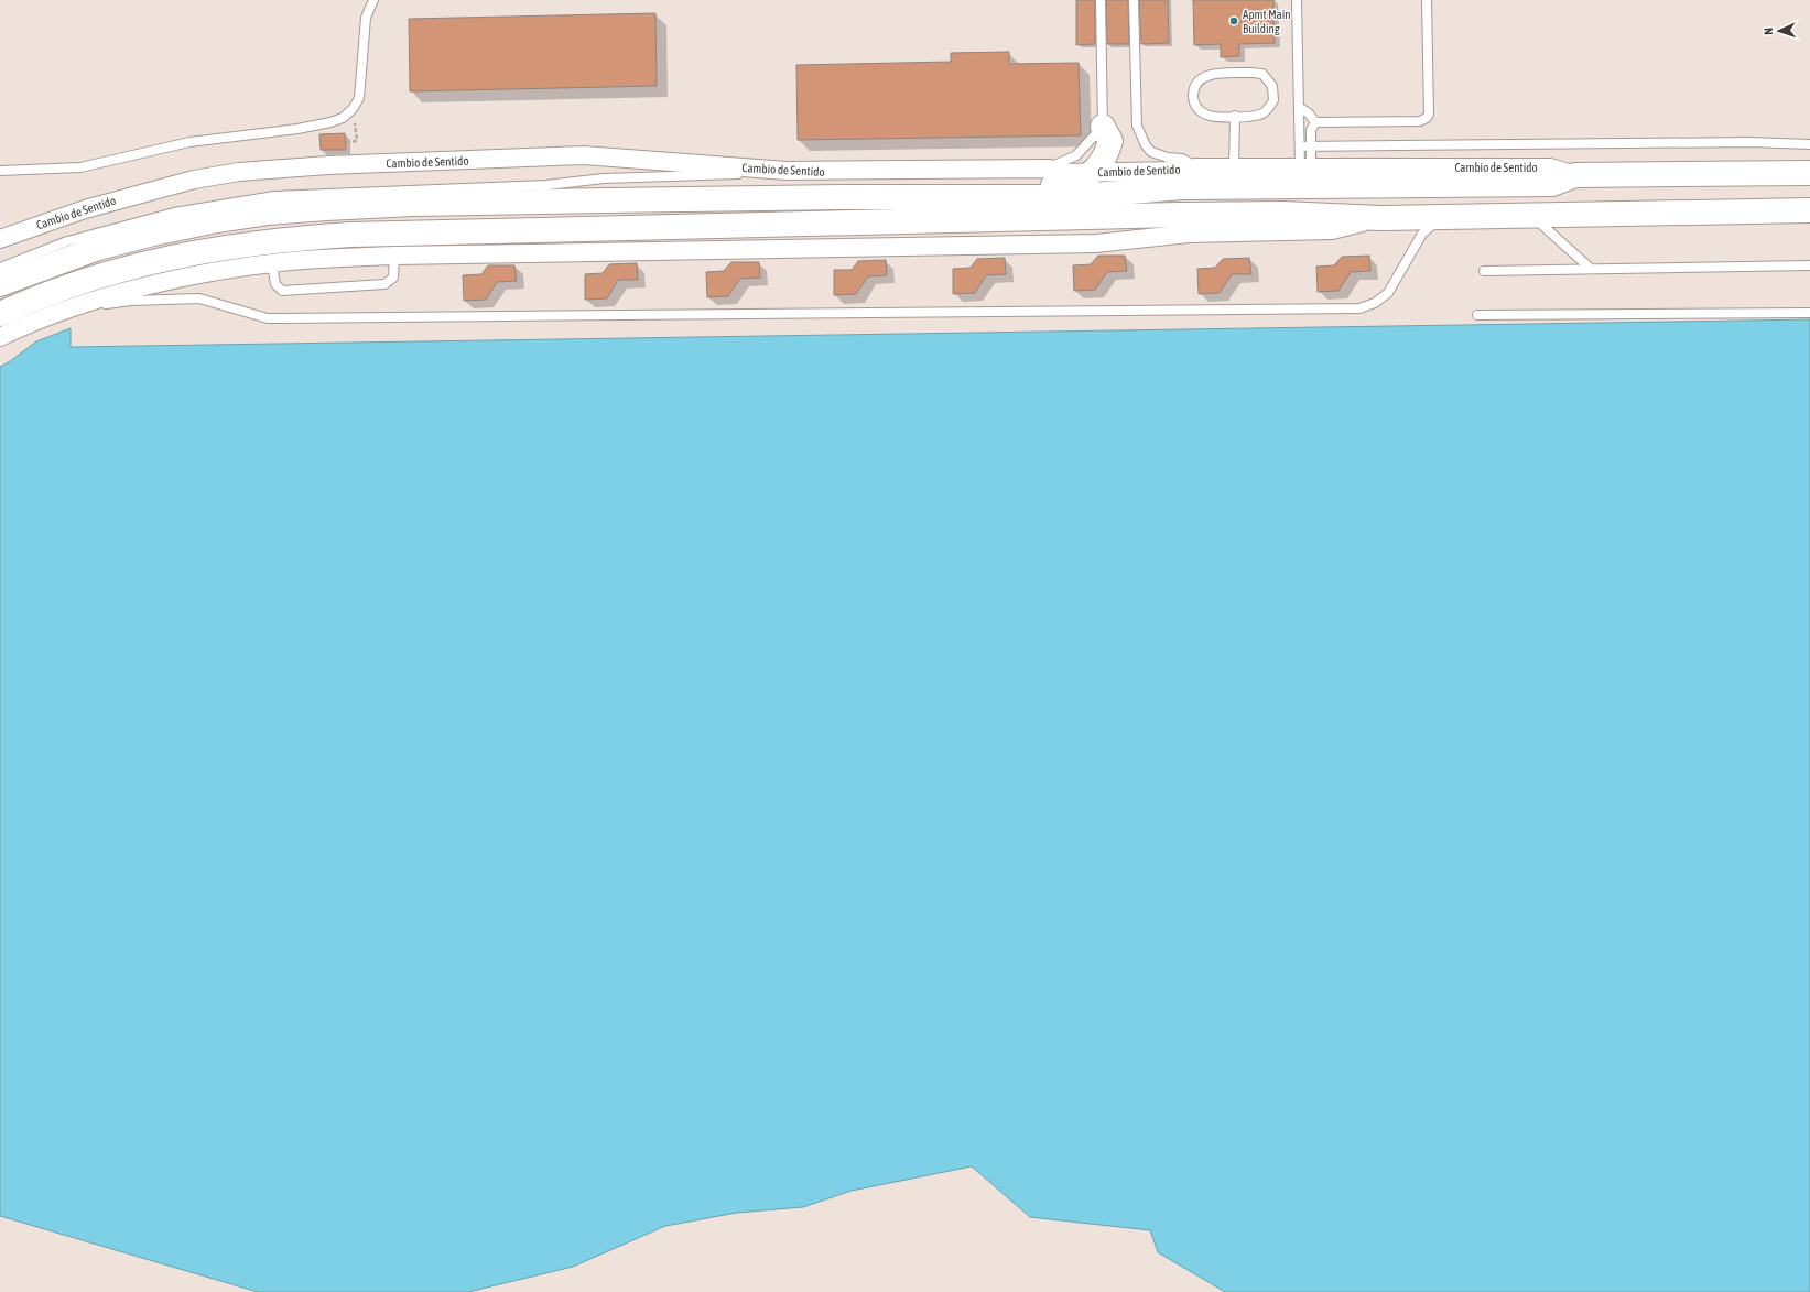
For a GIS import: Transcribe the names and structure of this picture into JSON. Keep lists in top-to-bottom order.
{
  "streets": {
    "street": ["Cambio de Sentido"]
  },
  "places": ["Apmt Main Building"],
  "north": "left"
}
